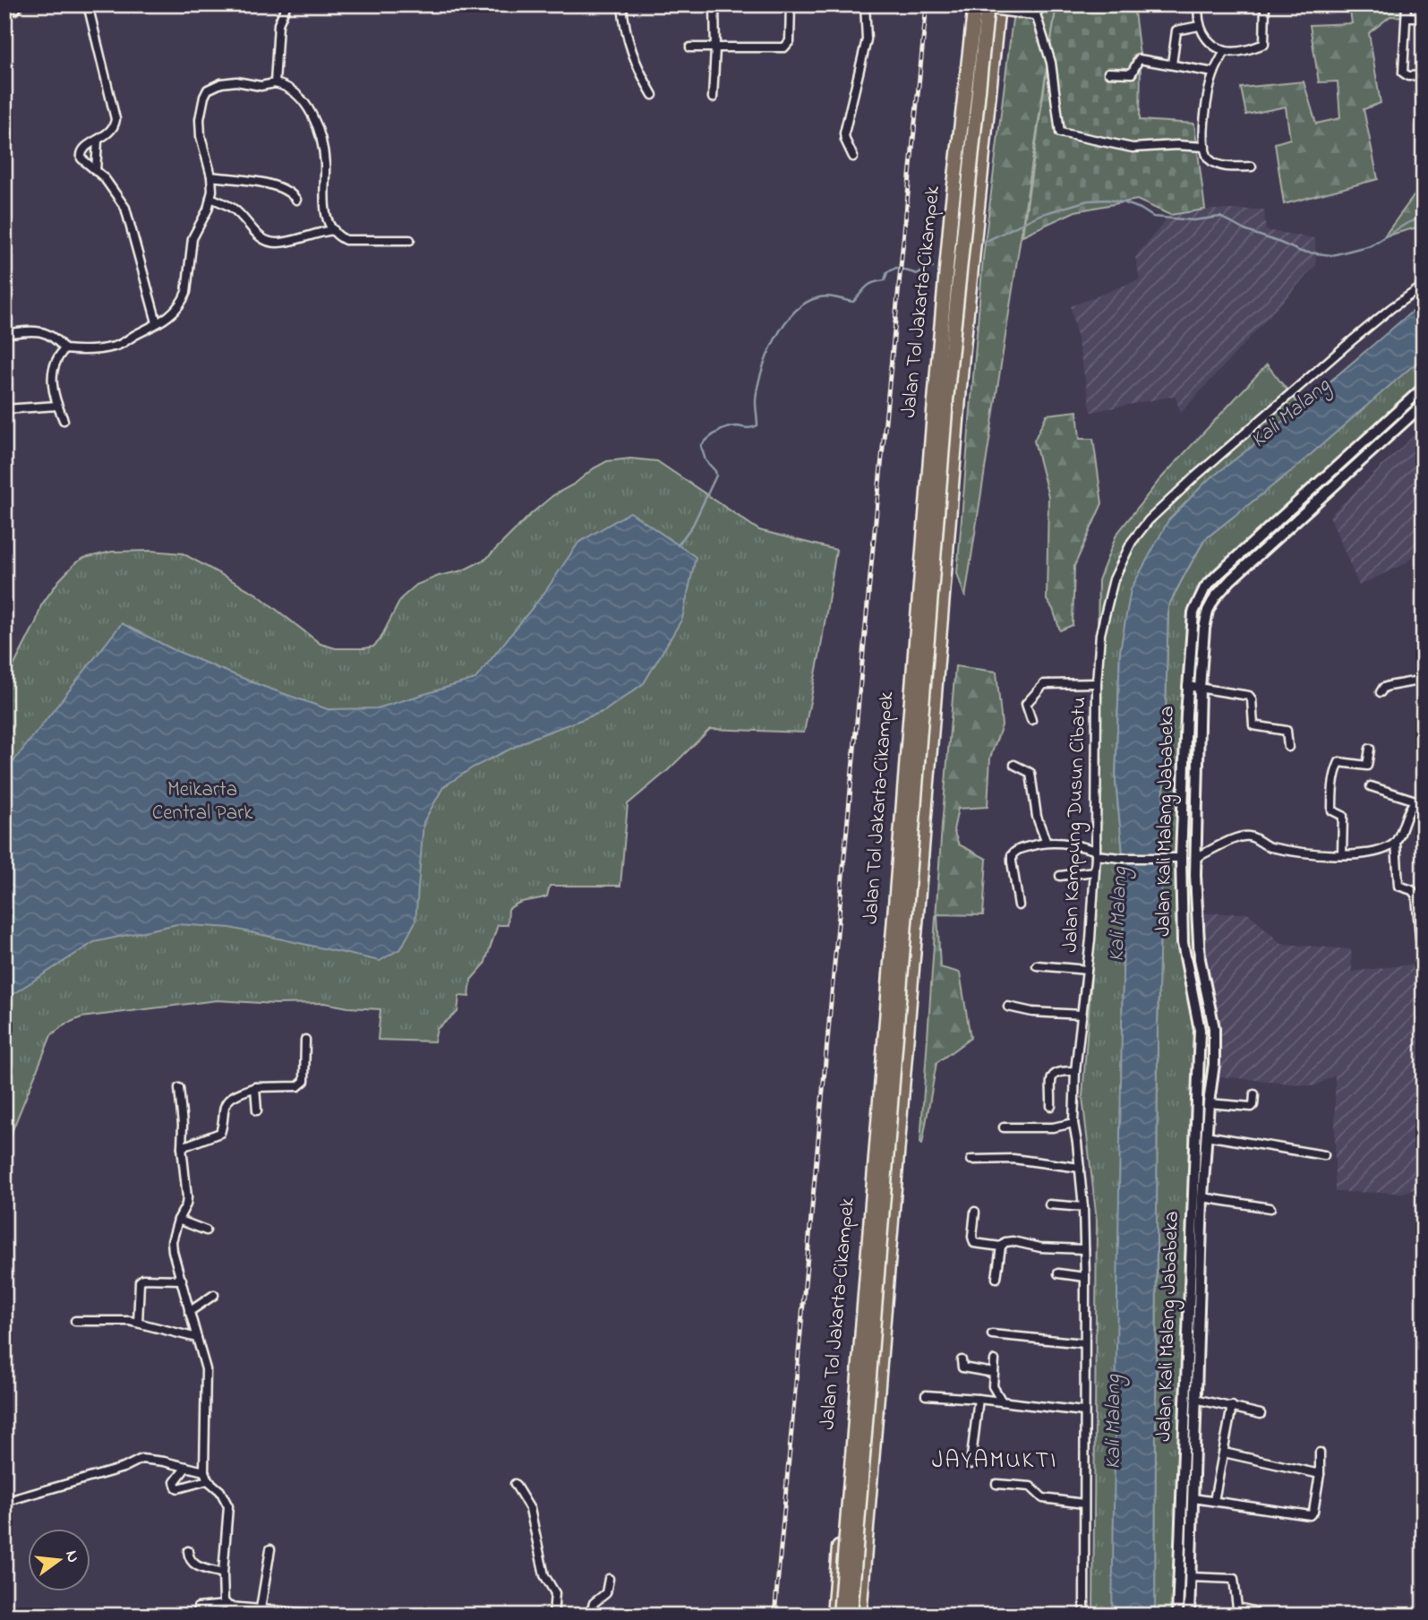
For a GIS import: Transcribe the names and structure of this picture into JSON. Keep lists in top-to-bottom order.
{
  "streets": {
    "highway": ["Jalan Tol Jakarta–Cikampek"],
    "main road": ["Jalan Kali Malang Jababeka"],
    "street": ["Jalan Kampung Dusun Cibatu"]
  },
  "districts": ["JAYAMUKTI"],
  "water": ["Kali Malang"],
  "parks": ["Meikarta Central Park"],
  "north": "right"
}
